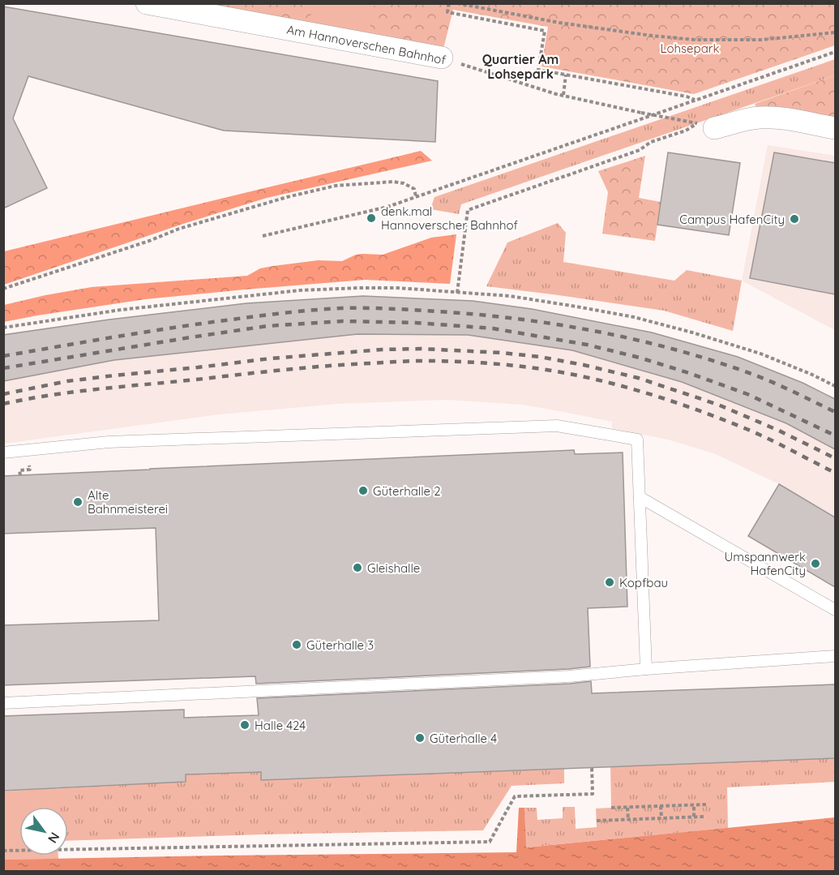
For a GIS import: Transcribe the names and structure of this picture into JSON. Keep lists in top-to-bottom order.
{
  "streets": {
    "street": ["Am Hannoverschen Bahnhof"]
  },
  "districts": ["Quartier Am Lohsepark"],
  "parks": ["Lohsepark"],
  "places": [
    "denk.mal Hannoverscher Bahnhof",
    "Campus HafenCity",
    "Güterhalle 2",
    "Alte Bahnmeisterei",
    "Umspannwerk HafenCity",
    "Gleishalle",
    "Kopfbau",
    "Güterhalle 3",
    "Halle 424",
    "Güterhalle 4"
  ],
  "north": "bottom right"
}
